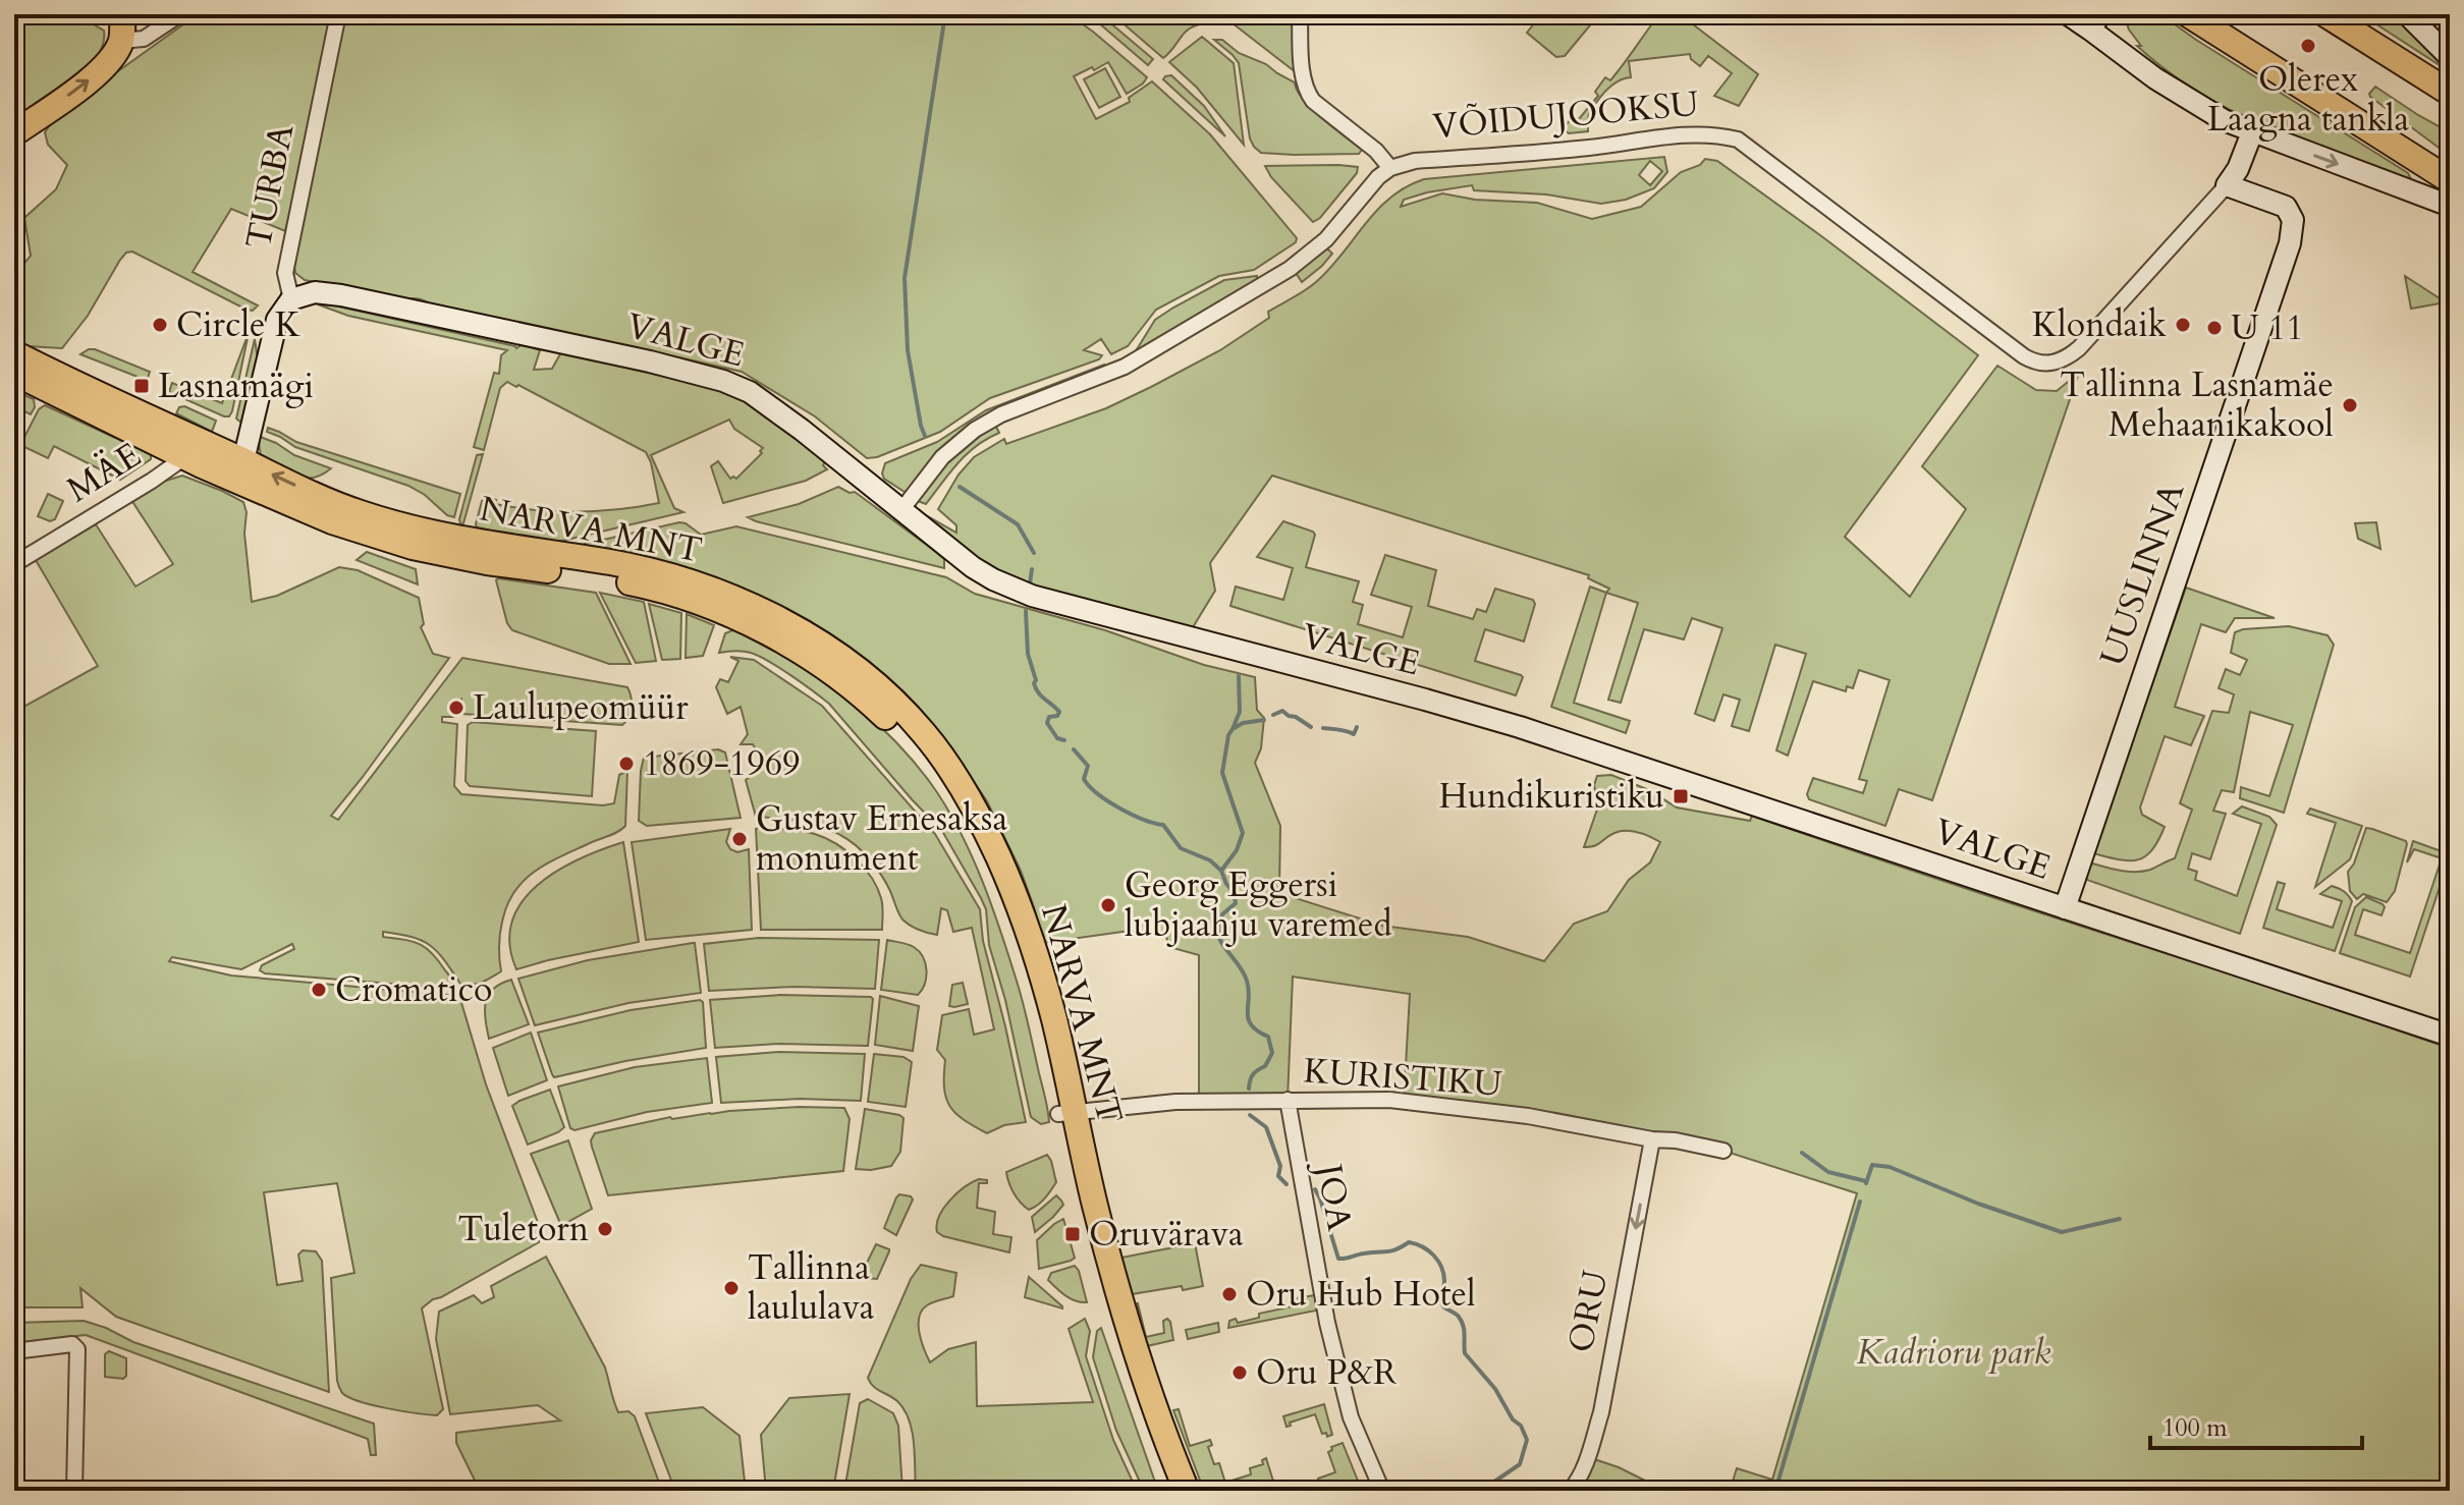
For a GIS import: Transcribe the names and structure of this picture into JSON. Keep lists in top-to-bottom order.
{
  "streets": {
    "main road": ["NARVA MNT"],
    "street": [
      "VÕIDUJOOKSU",
      "TURBA",
      "VALGE",
      "MÄE",
      "UUSLINNA",
      "KURISTIKU",
      "JOA",
      "ORU"
    ]
  },
  "crossings": [
    ["VÕIDUJOOKSU", "VALGE"],
    ["VÕIDUJOOKSU", "UUSLINNA"],
    ["TURBA", "VALGE"],
    ["TURBA", "NARVA MNT"],
    ["VALGE", "UUSLINNA"],
    ["MÄE", "NARVA MNT"],
    ["NARVA MNT", "KURISTIKU"],
    ["KURISTIKU", "JOA"],
    ["KURISTIKU", "ORU"]
  ],
  "one_way": ["ORU"],
  "parks": ["Kadrioru park"],
  "places": {
    "other": [
      "Olerex Laagna tankla",
      "Circle K",
      "Klondaik",
      "U 11",
      "Tallinna Lasnamäe Mehaanikakool",
      "Laulupeomüür",
      "1869-1969",
      "Gustav Ernesaksa monument",
      "Georg Eggersi lubjaahju varemed",
      "Cromatico",
      "Tuletorn",
      "Tallinna laululava",
      "Oru Hub Hotel",
      "Oru P&R"
    ],
    "transit": ["Lasnamägi", "Hundikuristiku", "Oruvärava"]
  },
  "scale_bar": "100 m"
}
